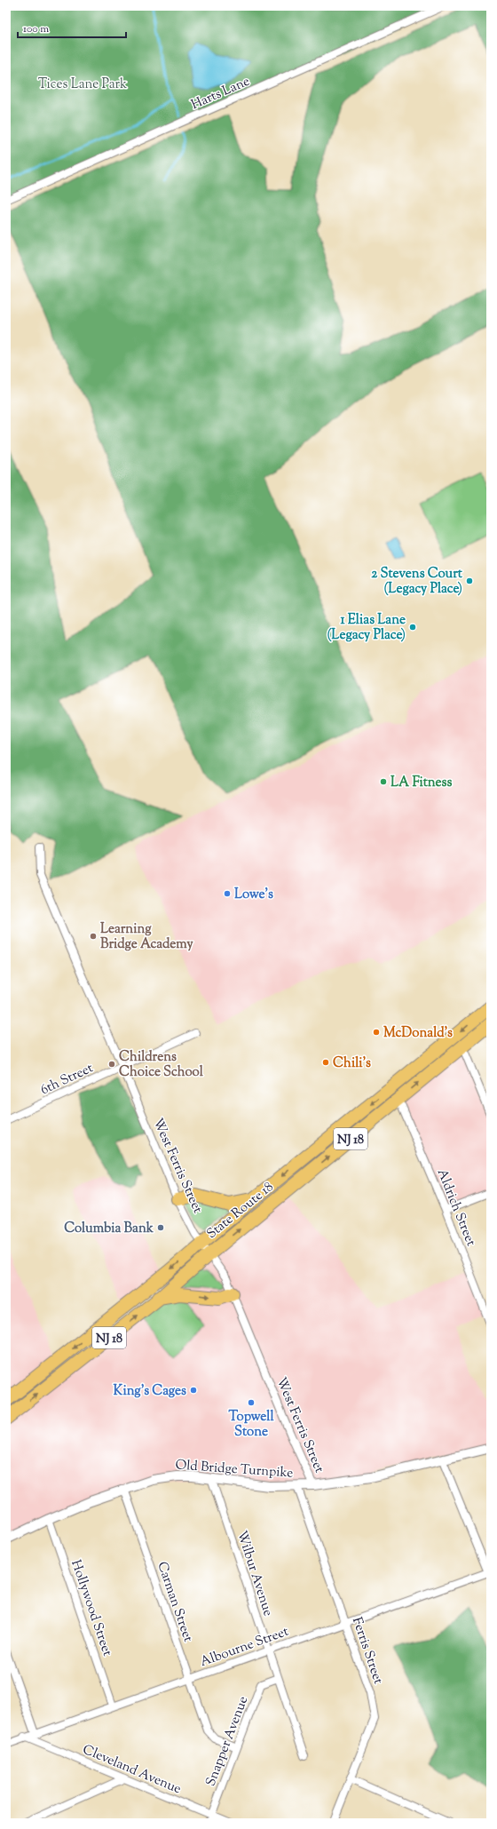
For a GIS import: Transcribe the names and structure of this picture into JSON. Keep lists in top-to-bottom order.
{
  "streets": {
    "highway": ["NJ 18", "State Route 18"],
    "street": [
      "Harts Lane",
      "6th Street",
      "West Ferris Street",
      "Aldrich Street",
      "Old Bridge Turnpike",
      "Wilbur Avenue",
      "Carman Street",
      "Hollywood Street",
      "Albourne Street",
      "Ferris Street",
      "Snapper Avenue",
      "Cleveland Avenue"
    ]
  },
  "crossings": [
    ["6th Street", "West Ferris Street"],
    ["West Ferris Street", "State Route 18"],
    ["West Ferris Street", "Old Bridge Turnpike"],
    ["Aldrich Street", "State Route 18"],
    ["Old Bridge Turnpike", "Wilbur Avenue"],
    ["Old Bridge Turnpike", "Carman Street"],
    ["Old Bridge Turnpike", "Hollywood Street"],
    ["Old Bridge Turnpike", "Ferris Street"],
    ["Wilbur Avenue", "Albourne Street"],
    ["Wilbur Avenue", "Snapper Avenue"],
    ["Carman Street", "Albourne Street"],
    ["Carman Street", "Snapper Avenue"],
    ["Hollywood Street", "Albourne Street"],
    ["Albourne Street", "Ferris Street"],
    ["Albourne Street", "Cleveland Avenue"],
    ["Snapper Avenue", "Cleveland Avenue"]
  ],
  "parks": ["Tices Lane Park"],
  "places": [
    "2 Stevens Court (Legacy Place)",
    "1 Elias Lane (Legacy Place)",
    "LA Fitness",
    "Lowe's",
    "Learning Bridge Academy",
    "McDonald's",
    "Chili's",
    "Childrens Choice School",
    "Columbia Bank",
    "King's Cages",
    "Topwell Stone"
  ],
  "scale_bar": "100 m"
}
